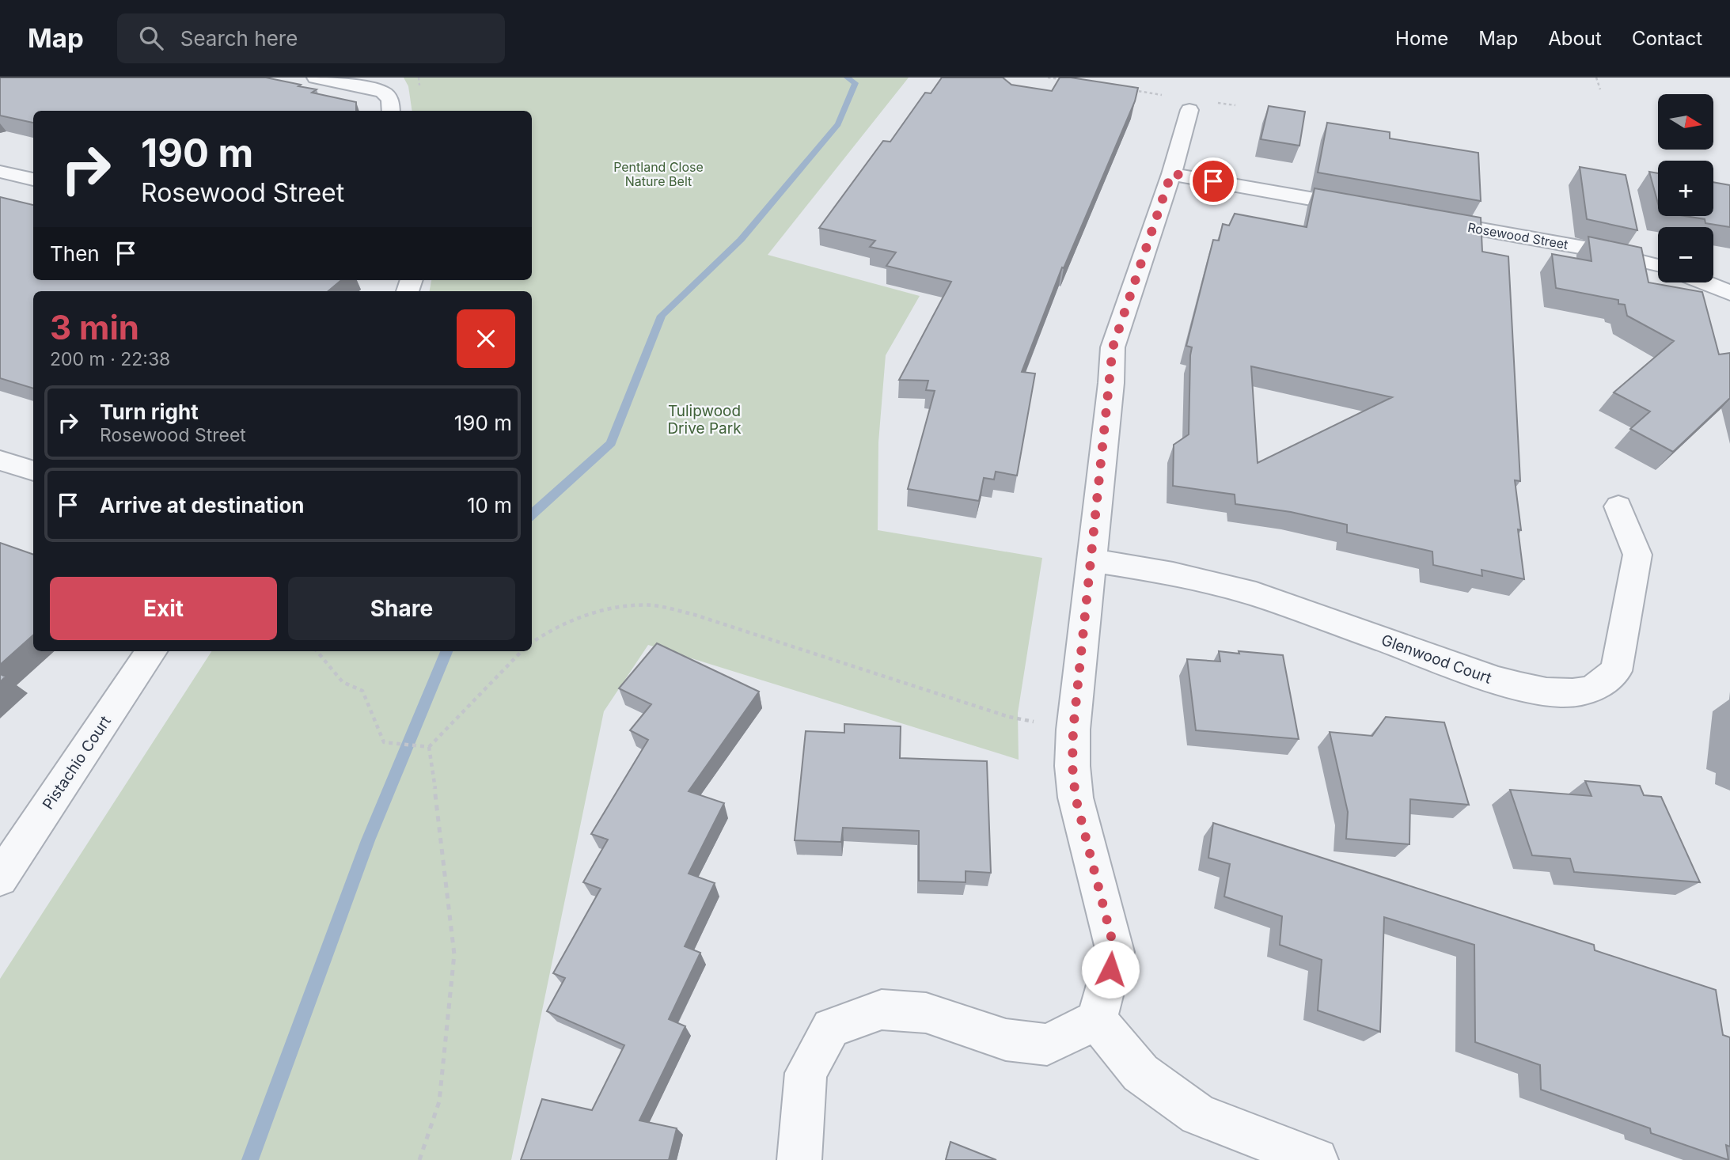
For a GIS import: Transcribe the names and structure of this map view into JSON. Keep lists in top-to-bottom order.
{
  "streets": {
    "street": ["Rosewood Street", "Glenwood Court", "Pistachio Court"]
  },
  "parks": ["Pentland Close Nature Belt", "Tulipwood Drive Park"],
  "north": "right",
  "page": {
    "header": "Map",
    "search": "Search here",
    "nav": [
      "Home",
      "Map",
      "About",
      "Contact"
    ],
    "map_buttons": ["+", "−"],
    "turn": ["190 m", "Rosewood Street"],
    "then": "Then",
    "heading": ["3 min", "200 m · 22:38"],
    "list": [
      {
        "name": "Turn right",
        "note": "Rosewood Street",
        "value": "190 m"
      },
      {
        "name": "Arrive at destination",
        "value": "10 m"
      }
    ],
    "buttons": ["Exit", "Share"]
  }
}
